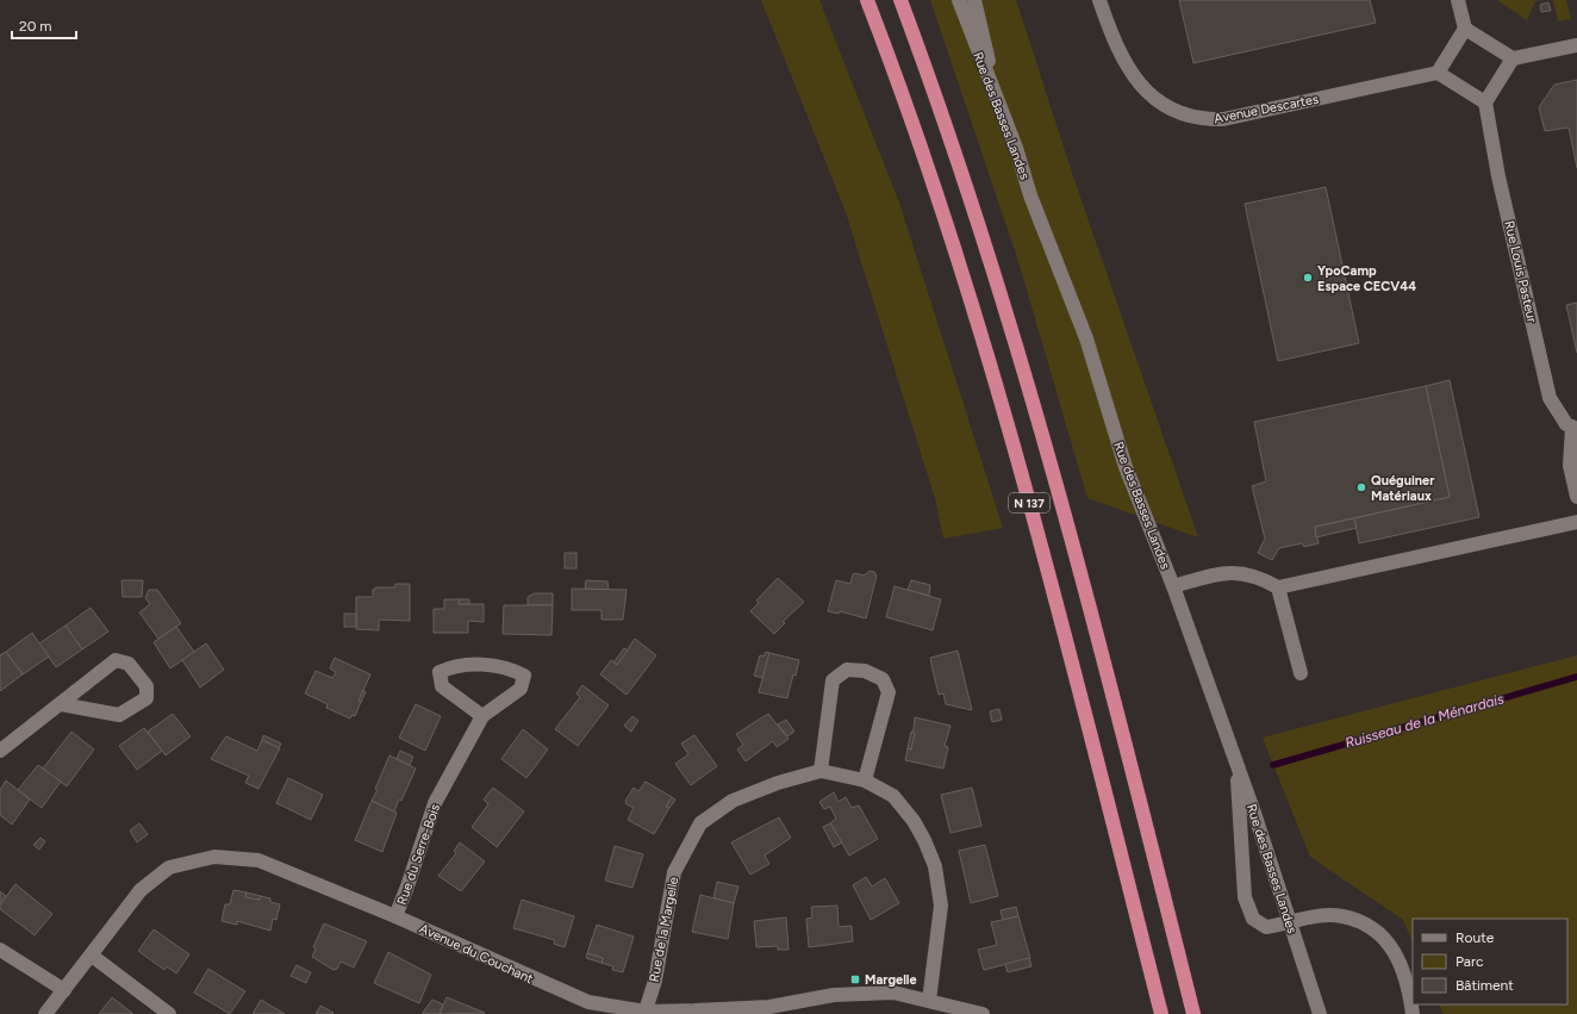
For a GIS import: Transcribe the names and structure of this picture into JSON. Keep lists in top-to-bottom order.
{
  "streets": {
    "highway": ["N 137"],
    "street": [
      "Avenue Descartes",
      "Rue des Basses Landes",
      "Rue Louis Pasteur",
      "Rue du Serre-Bois",
      "Rue de la Margelle",
      "Avenue du Couchant"
    ]
  },
  "crossings": [
    ["Rue du Serre-Bois", "Avenue du Couchant"],
    ["Rue de la Margelle", "Avenue du Couchant"]
  ],
  "water": ["Ruisseau de la Ménardais"],
  "places": {
    "other": ["YpoCamp Espace CECV44", "Quéguiner Matériaux"],
    "transit": ["Margelle"]
  },
  "legend": ["Route", "Parc", "Bâtiment"],
  "scale_bar": "20 m"
}
